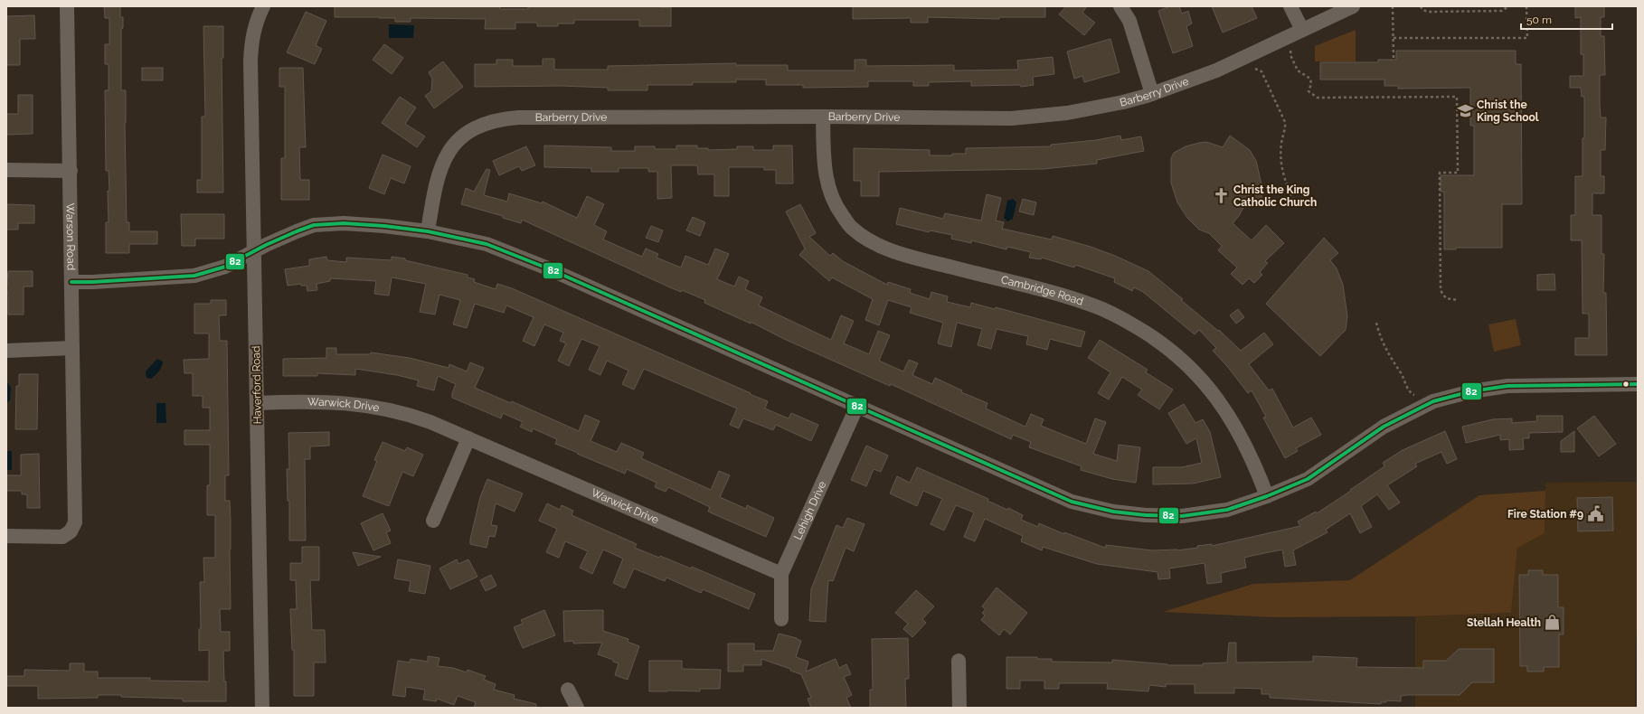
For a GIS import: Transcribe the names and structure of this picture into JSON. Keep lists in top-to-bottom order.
{
  "streets": {
    "street": [
      "Barberry Drive",
      "Warson Road",
      "Cambridge Road",
      "Haverford Road",
      "Warwick Drive",
      "Lehigh Drive"
    ]
  },
  "crossings": [
    ["Barberry Drive", "Cambridge Road"],
    ["Haverford Road", "Warwick Drive"],
    ["Warwick Drive", "Lehigh Drive"]
  ],
  "places": {
    "school or university": ["Christ the King School"],
    "church": ["Christ the King Catholic Church"],
    "public building": ["Fire Station #9"],
    "shop": ["Stellah Health"]
  },
  "lines": ["transit line 82"],
  "scale_bar": "50 m"
}
